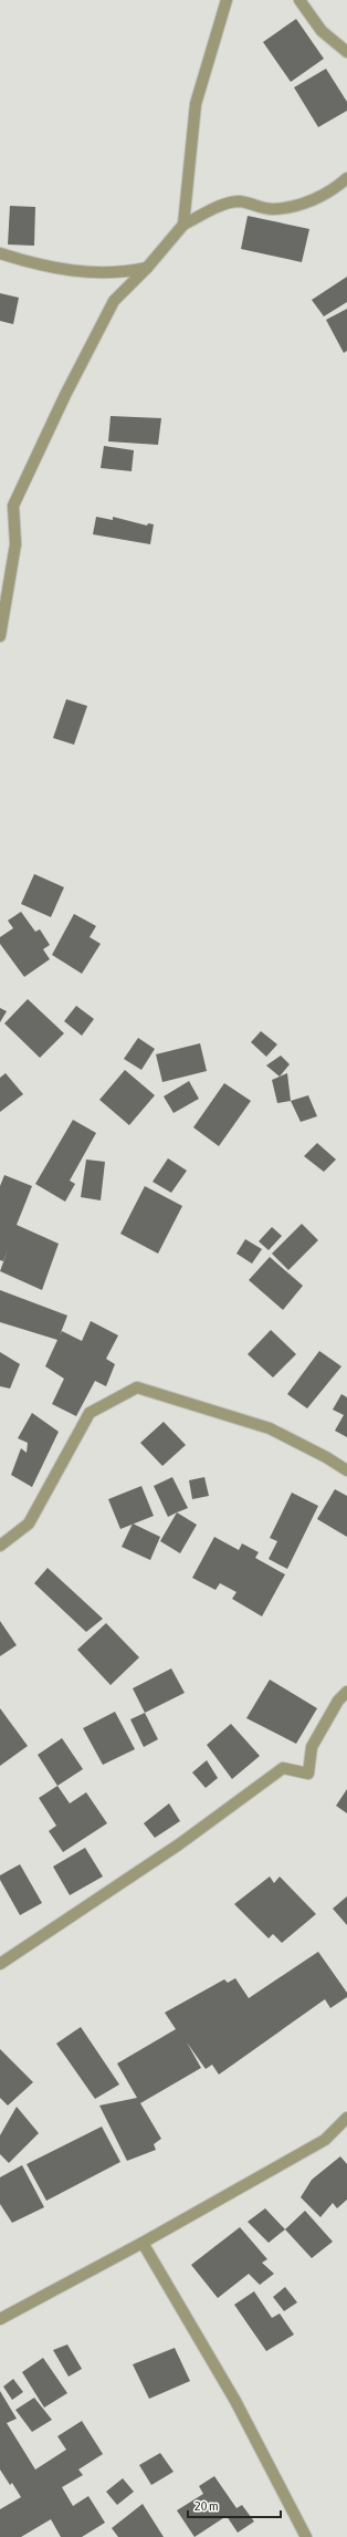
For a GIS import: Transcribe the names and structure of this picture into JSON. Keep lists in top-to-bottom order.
{
  "scale_bar": "20 m"
}
